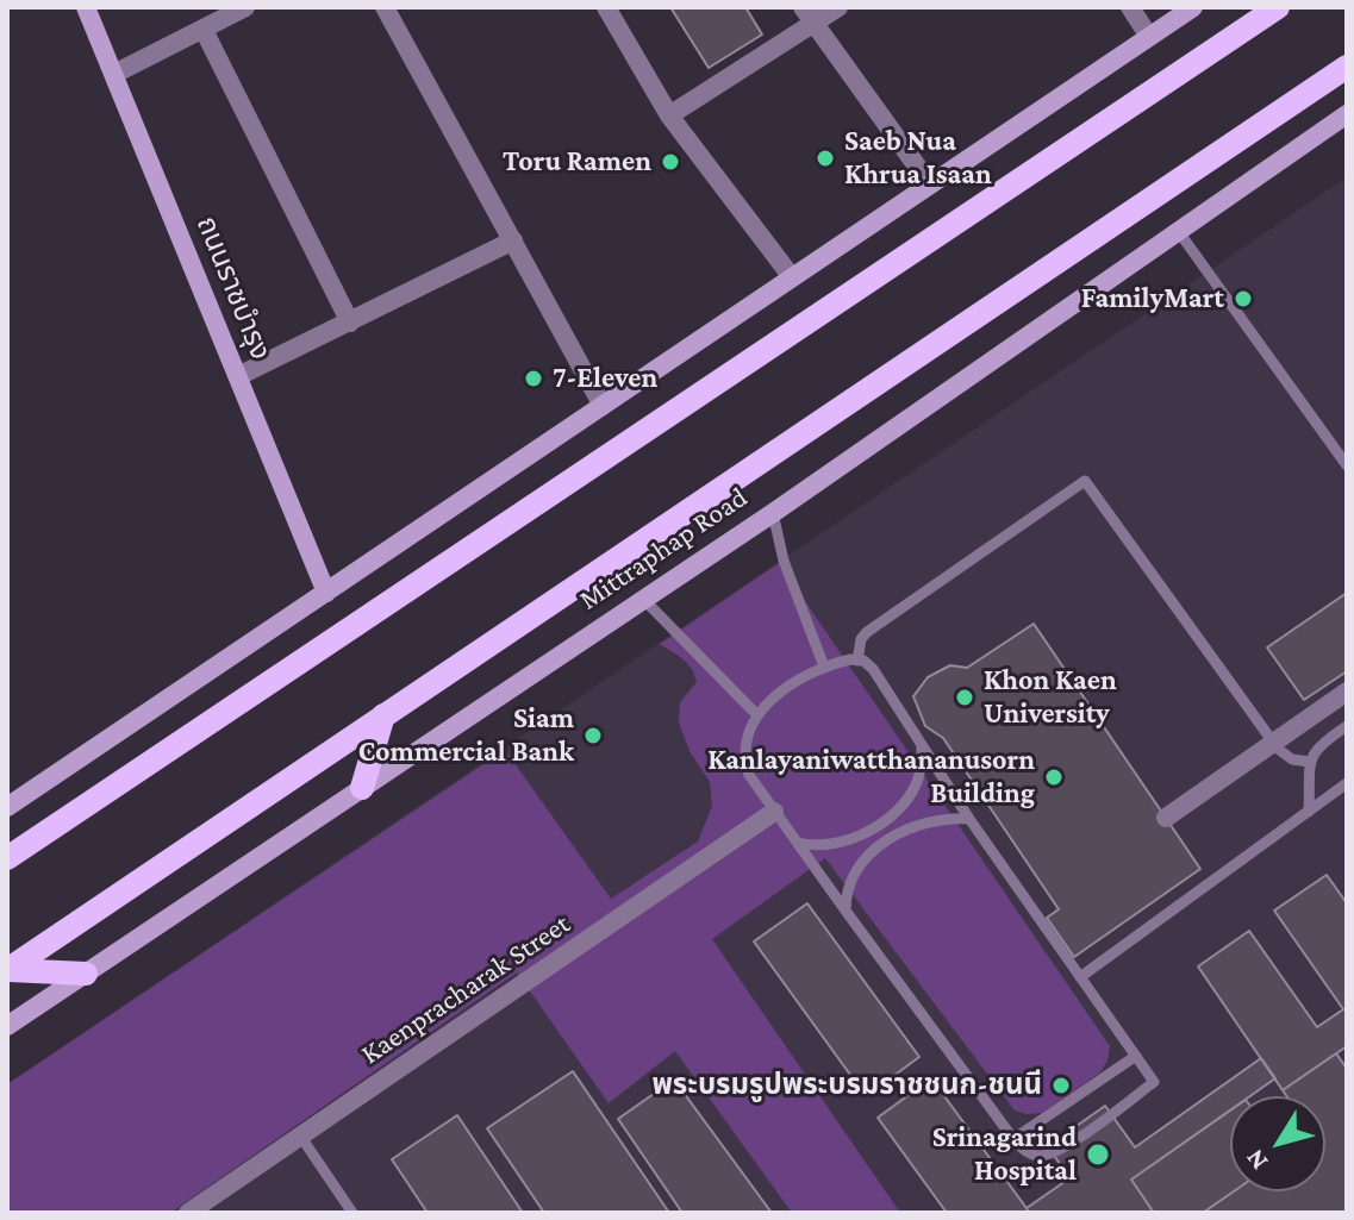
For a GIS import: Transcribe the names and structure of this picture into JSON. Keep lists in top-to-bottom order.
{
  "streets": {
    "main road": ["ถนนราชบำรุง", "Mittraphap Road"],
    "street": ["Kaenpracharak Street"]
  },
  "places": [
    "Saeb Nua Khrua Isaan",
    "Toru Ramen",
    "FamilyMart",
    "7-Eleven",
    "Khon Kaen University",
    "Siam Commercial Bank",
    "Kanlayaniwatthananusorn Building",
    "พระบรมรูปพระบรมราชชนก-ชนนี",
    "Srinagarind Hospital"
  ],
  "north": "bottom left"
}
